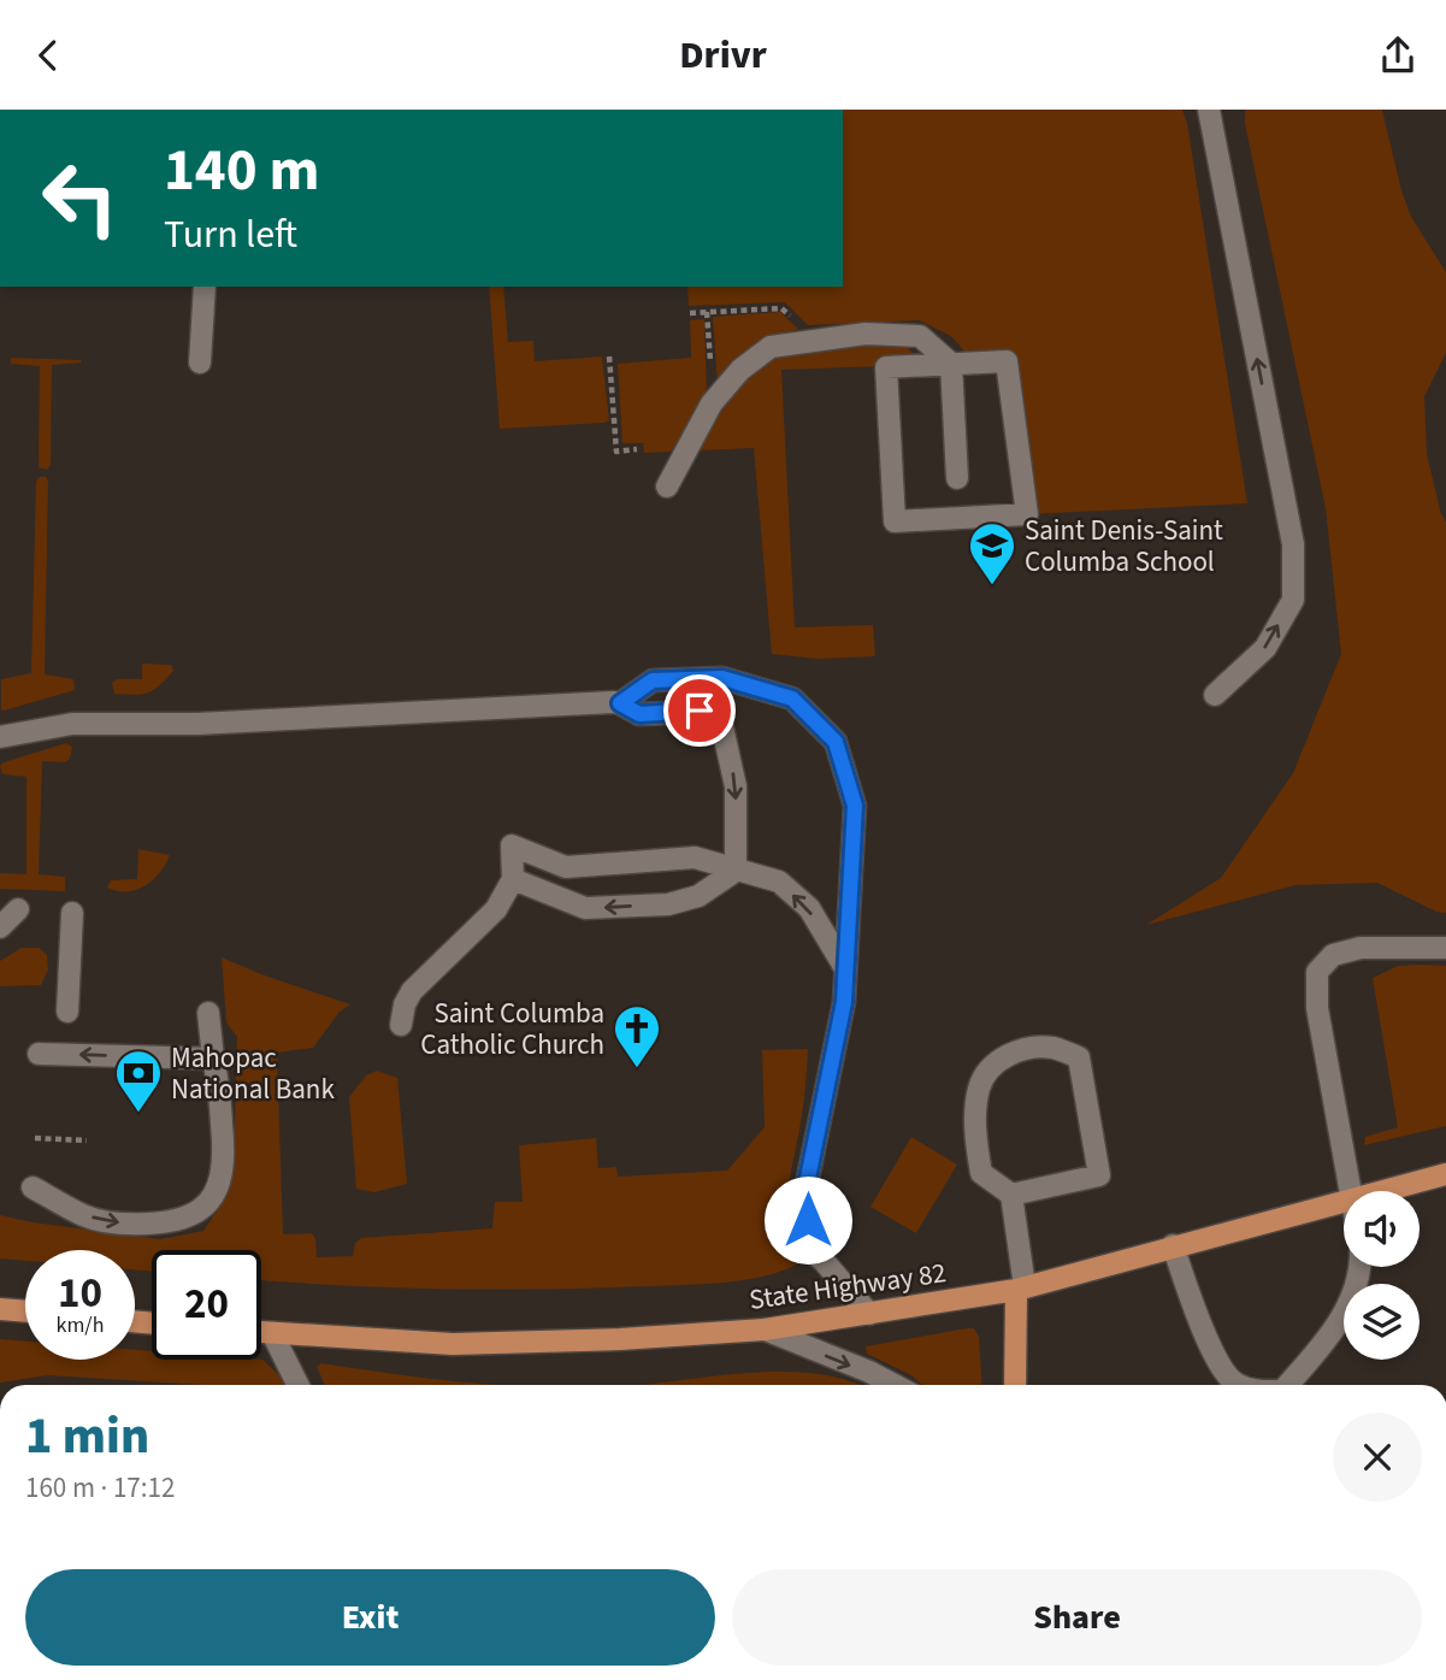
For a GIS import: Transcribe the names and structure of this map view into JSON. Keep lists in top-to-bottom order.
{
  "streets": {
    "main road": ["State Highway 82"]
  },
  "places": {
    "school or university": ["Saint Denis-Saint Columba School"],
    "church": ["Saint Columba Catholic Church"],
    "bank": ["Mahopac National Bank"]
  },
  "page": {
    "header": "Drivr",
    "turn": ["140 m", "Turn left"],
    "speed": "10 km/h",
    "limit": "20",
    "heading": ["1 min", "160 m · 17:12"],
    "buttons": ["Exit", "Share"]
  }
}
